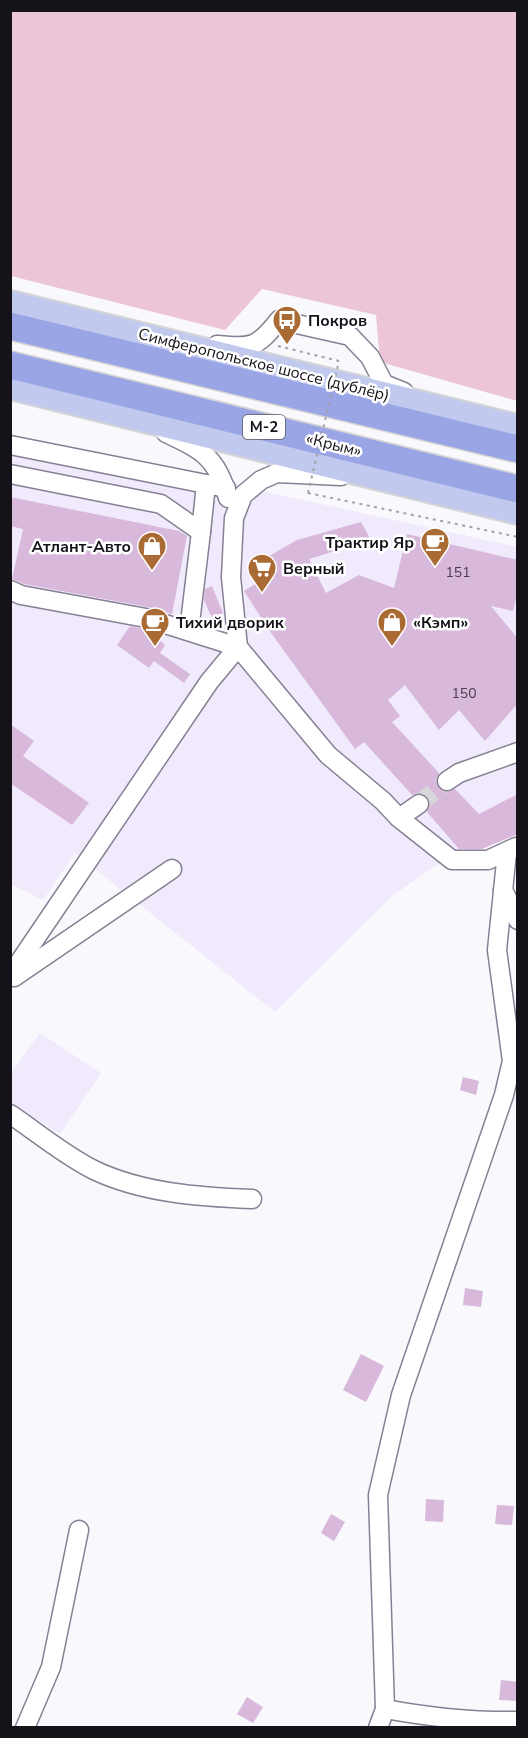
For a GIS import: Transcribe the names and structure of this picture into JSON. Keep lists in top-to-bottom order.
{
  "streets": {
    "highway": ["М-2", "«Крым»"],
    "main road": ["Симферопольское шоссе (дублёр)"]
  },
  "places": {
    "bus stop": ["Покров"],
    "cafe": ["Трактир Яр", "Тихий дворик"],
    "shop": ["Атлант-Авто", "«Кэмп»"],
    "supermarket": ["Верный"]
  },
  "house_numbers": ["151", "150"]
}
